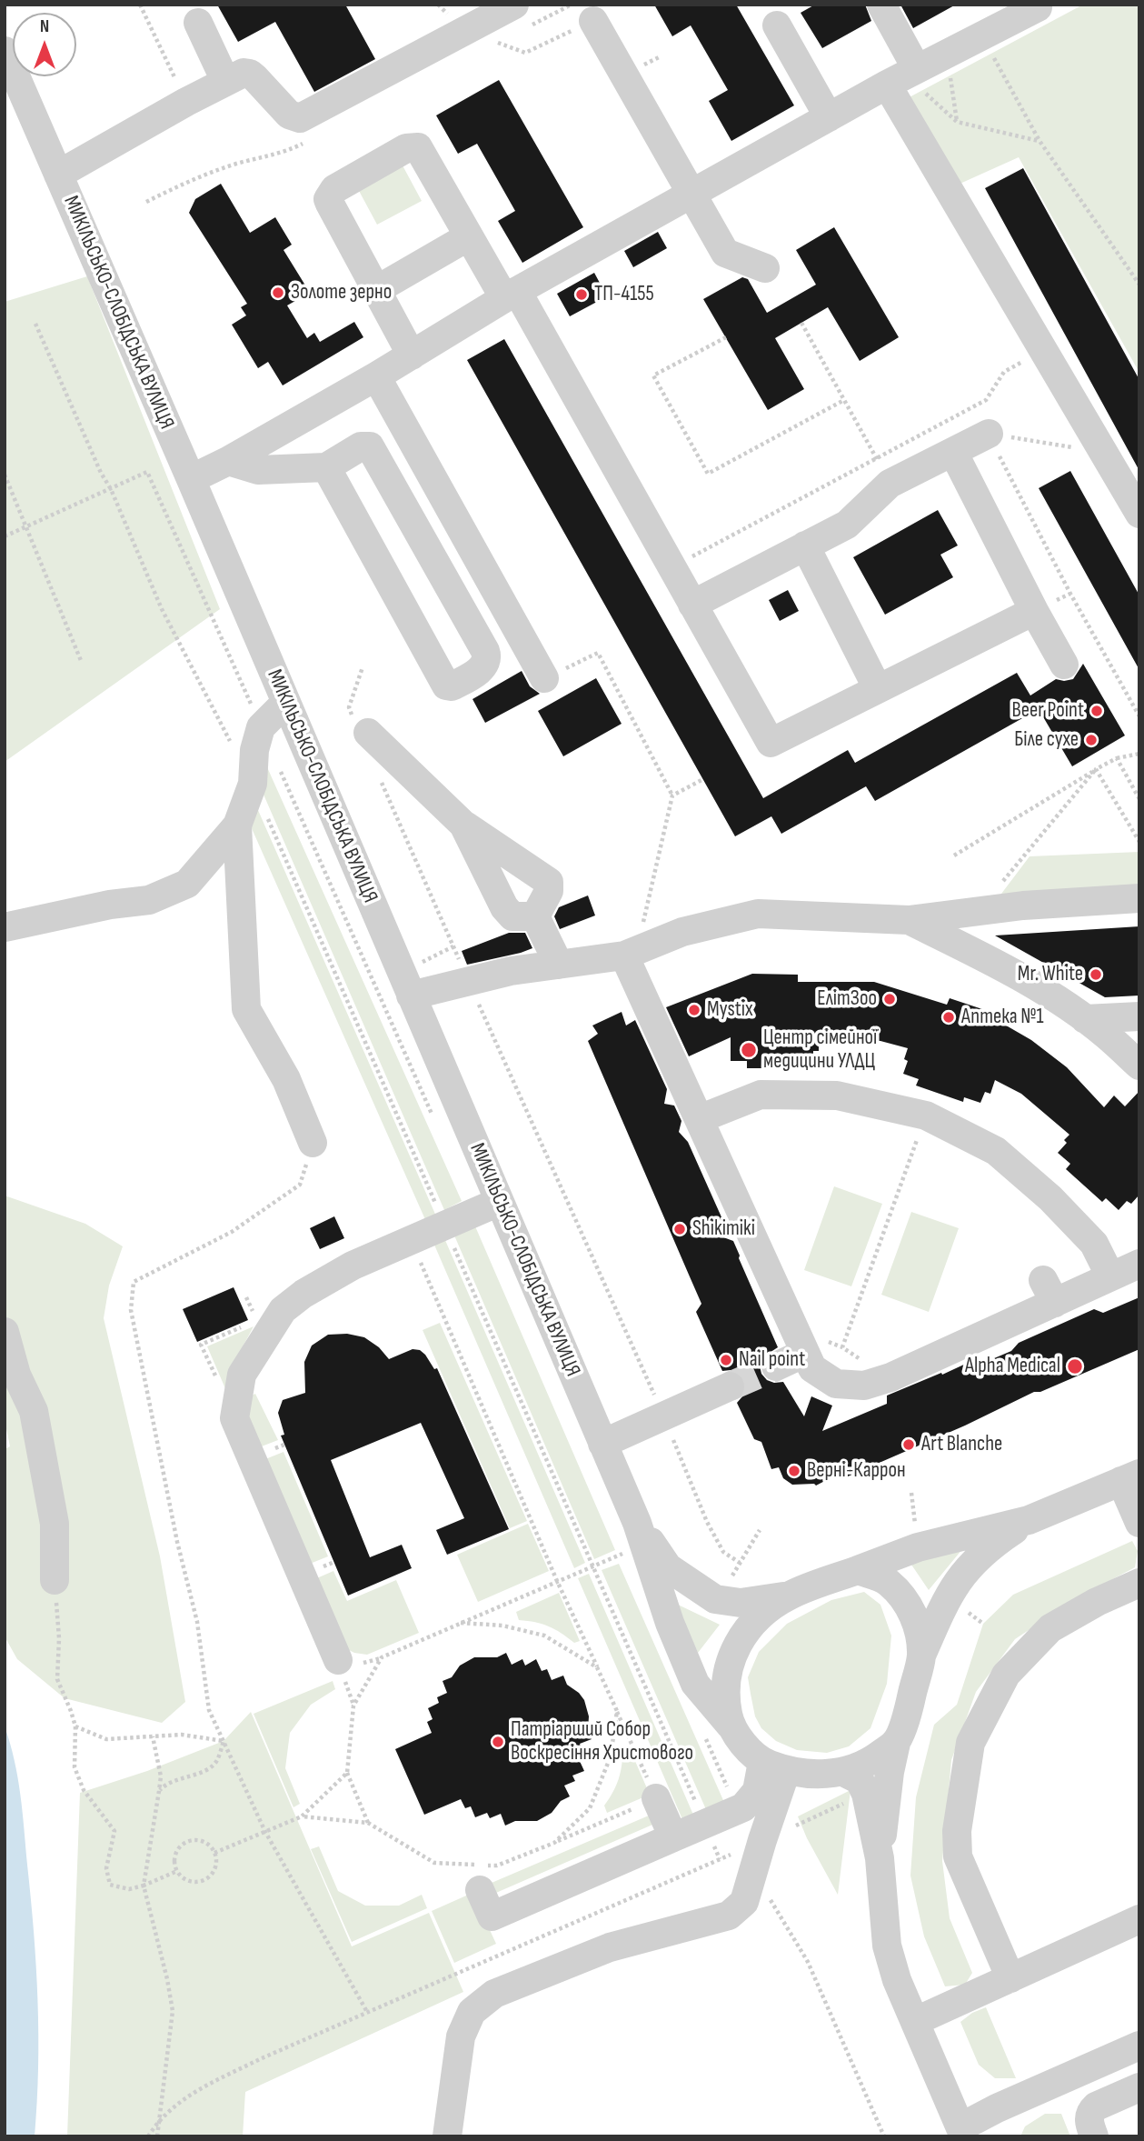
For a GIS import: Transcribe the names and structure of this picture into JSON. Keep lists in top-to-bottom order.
{
  "streets": {
    "street": ["МИКІЛЬСЬКО-СЛОБІДСЬКА ВУЛИЦЯ"]
  },
  "places": [
    "Золоте зерно",
    "ТП-4155",
    "Beer Point",
    "Біле сухе",
    "Mr. White",
    "ЕлітЗоо",
    "Mystix",
    "Аптека №1",
    "Центр сімейної медицини УЛДЦ",
    "Shikimiki",
    "Nail point",
    "Alpha Medical",
    "Art Blanche",
    "Верні-Каррон",
    "Патріарший Собор Воскресіння Христового"
  ],
  "north": "top"
}
